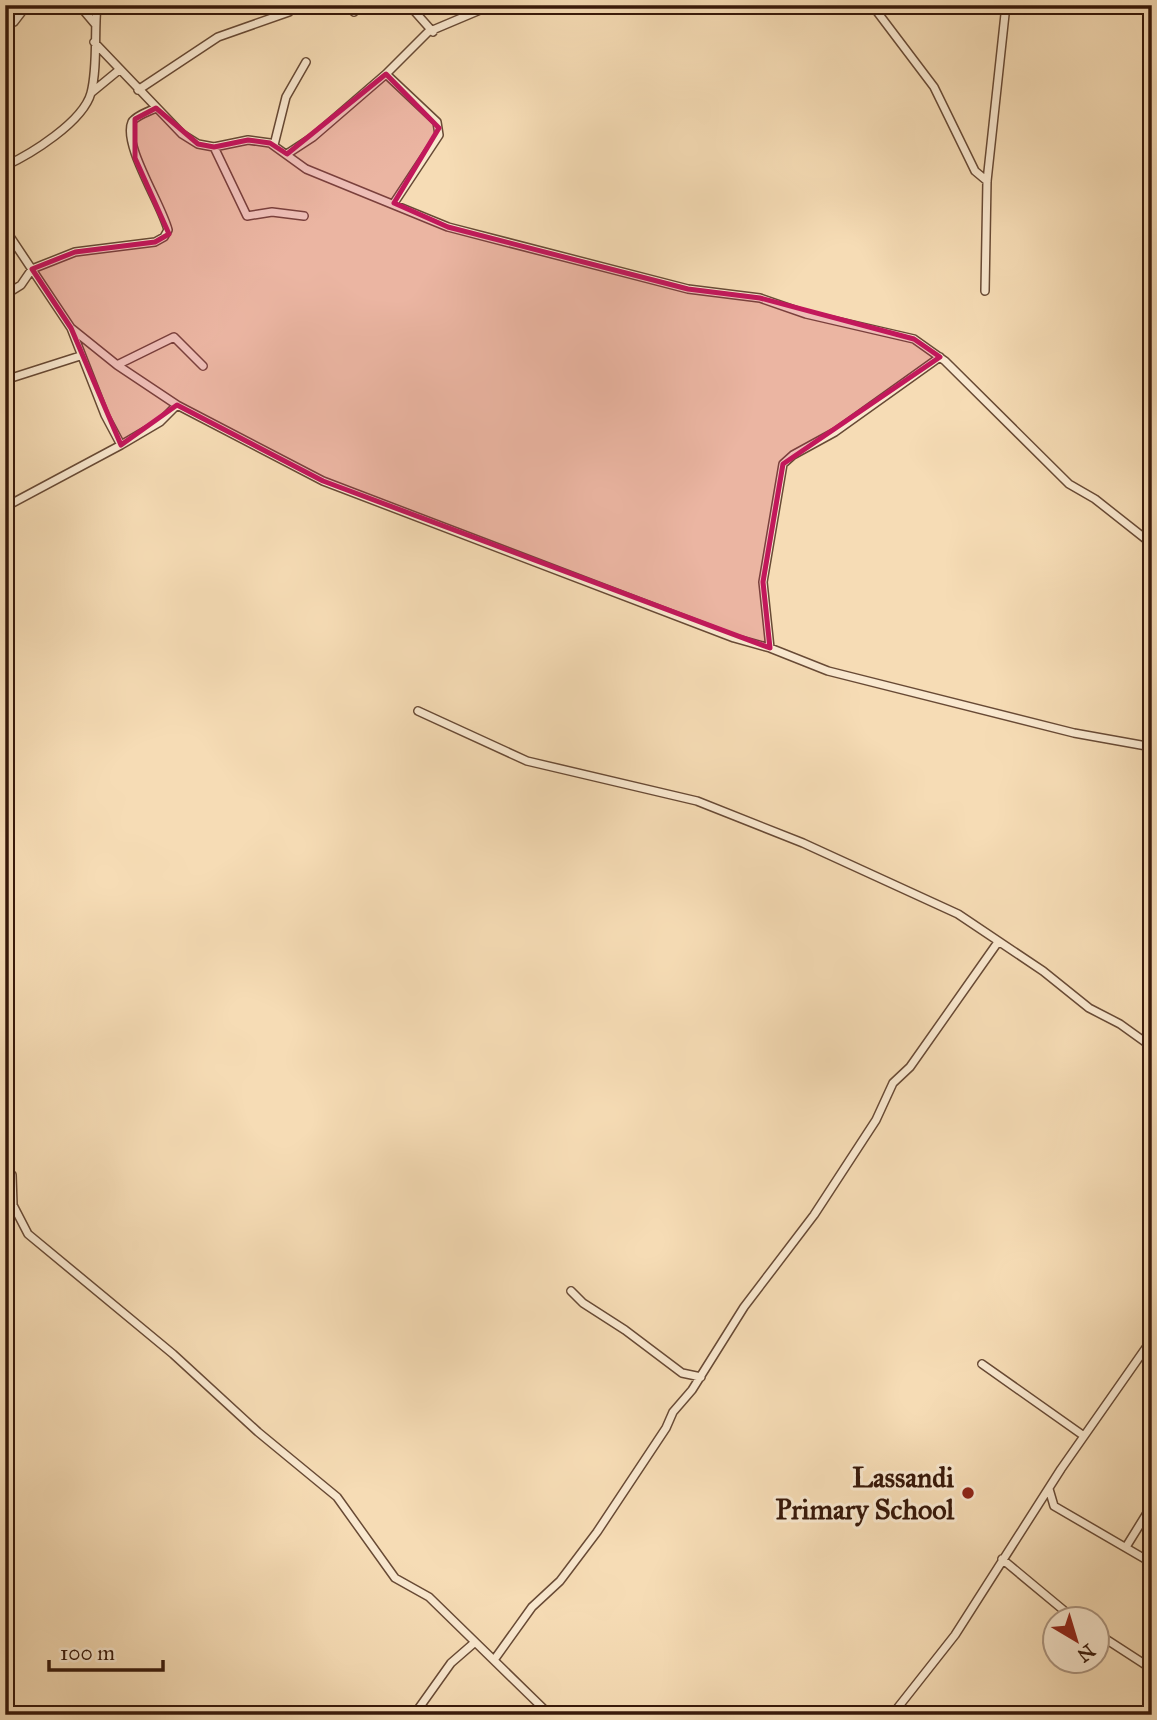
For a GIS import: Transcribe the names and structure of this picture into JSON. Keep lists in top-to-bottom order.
{
  "places": ["Lassandi Primary School"],
  "scale_bar": "100 m",
  "north": "bottom right"
}
